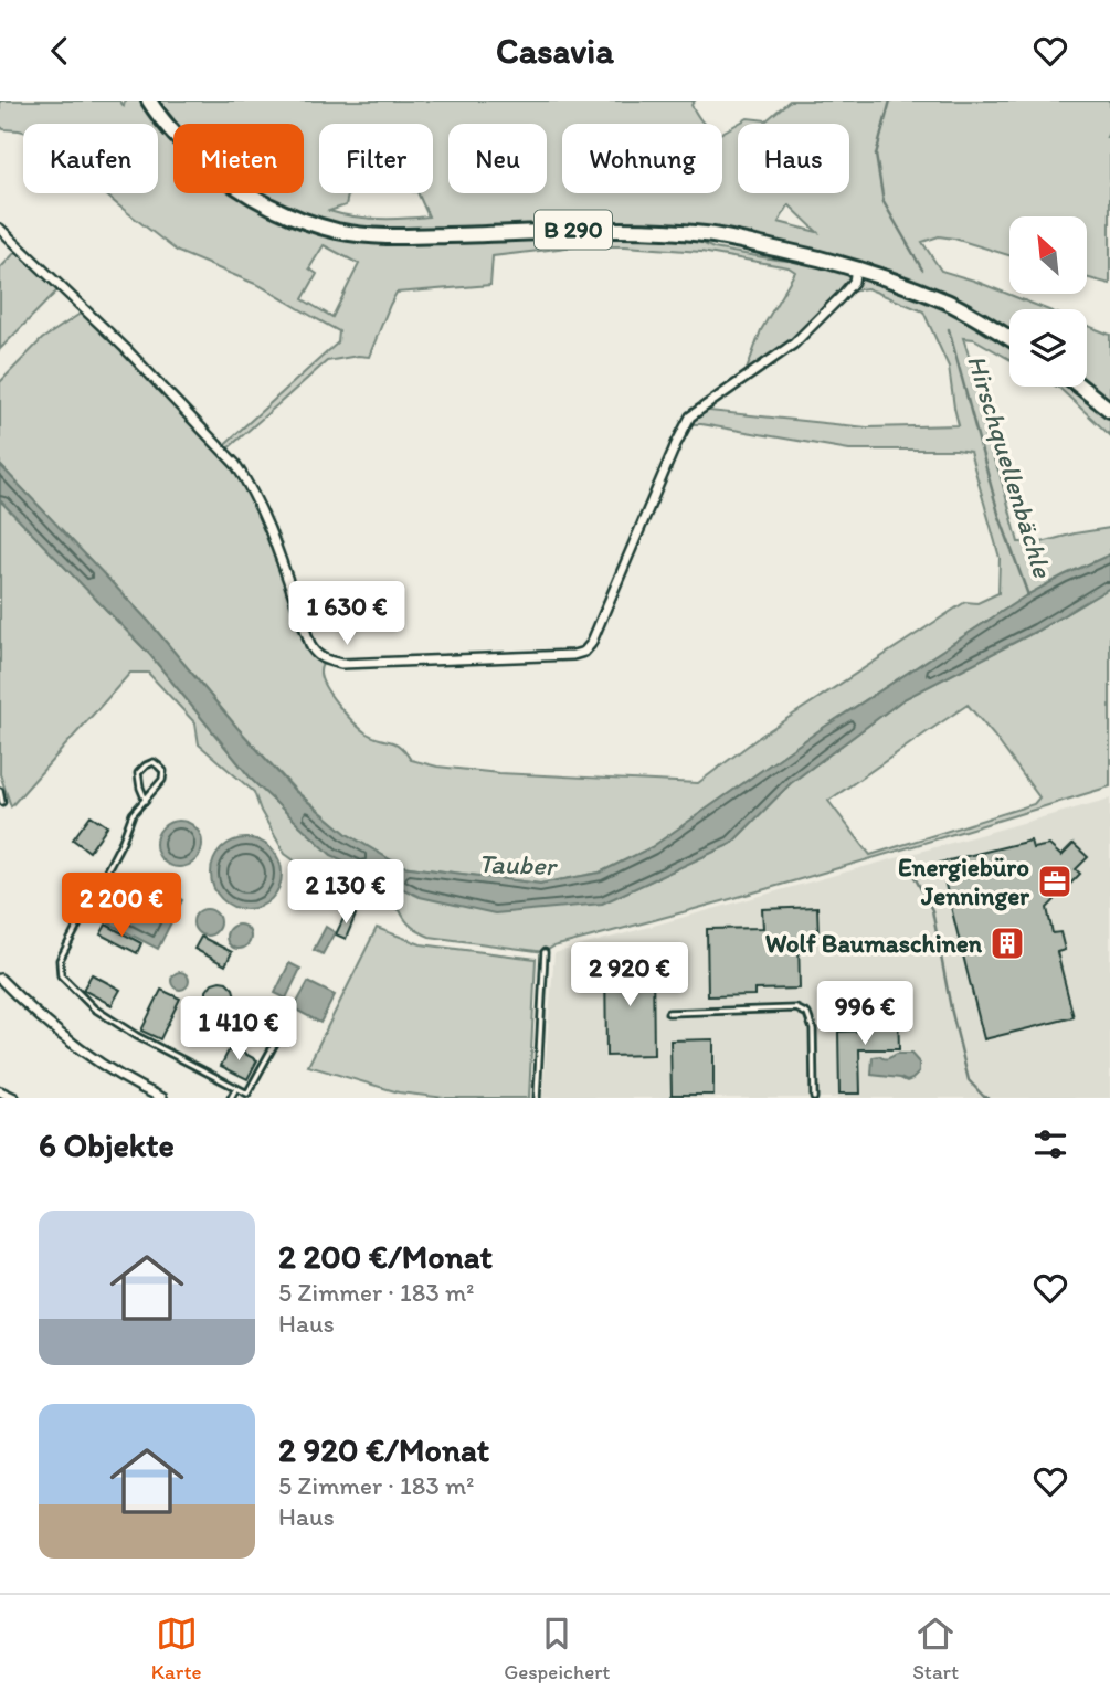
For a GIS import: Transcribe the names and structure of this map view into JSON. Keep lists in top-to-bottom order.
{
  "streets": {
    "main road": ["B 290"]
  },
  "water": ["Hirschquellenbächle", "Tauber"],
  "places": {
    "office": ["Energiebüro Jenninger"],
    "building": ["Wolf Baumaschinen"]
  },
  "north": "top left",
  "page": {
    "header": "Casavia",
    "chip": [
      "Kaufen",
      "Mieten",
      "Filter",
      "Neu",
      "Wohnung",
      "Haus"
    ],
    "price": [
      "1 630 €",
      "2 130 €",
      "2 200 €",
      "2 920 €",
      "996 €",
      "1 410 €"
    ],
    "heading": "6 Objekte",
    "list": [
      {
        "name": "2 200 €/Monat",
        "note": "5 Zimmer · 183 m² · Haus"
      },
      {
        "name": "2 920 €/Monat",
        "note": "5 Zimmer · 183 m² · Haus"
      }
    ],
    "tabs": ["Karte", "Gespeichert", "Start"]
  }
}
